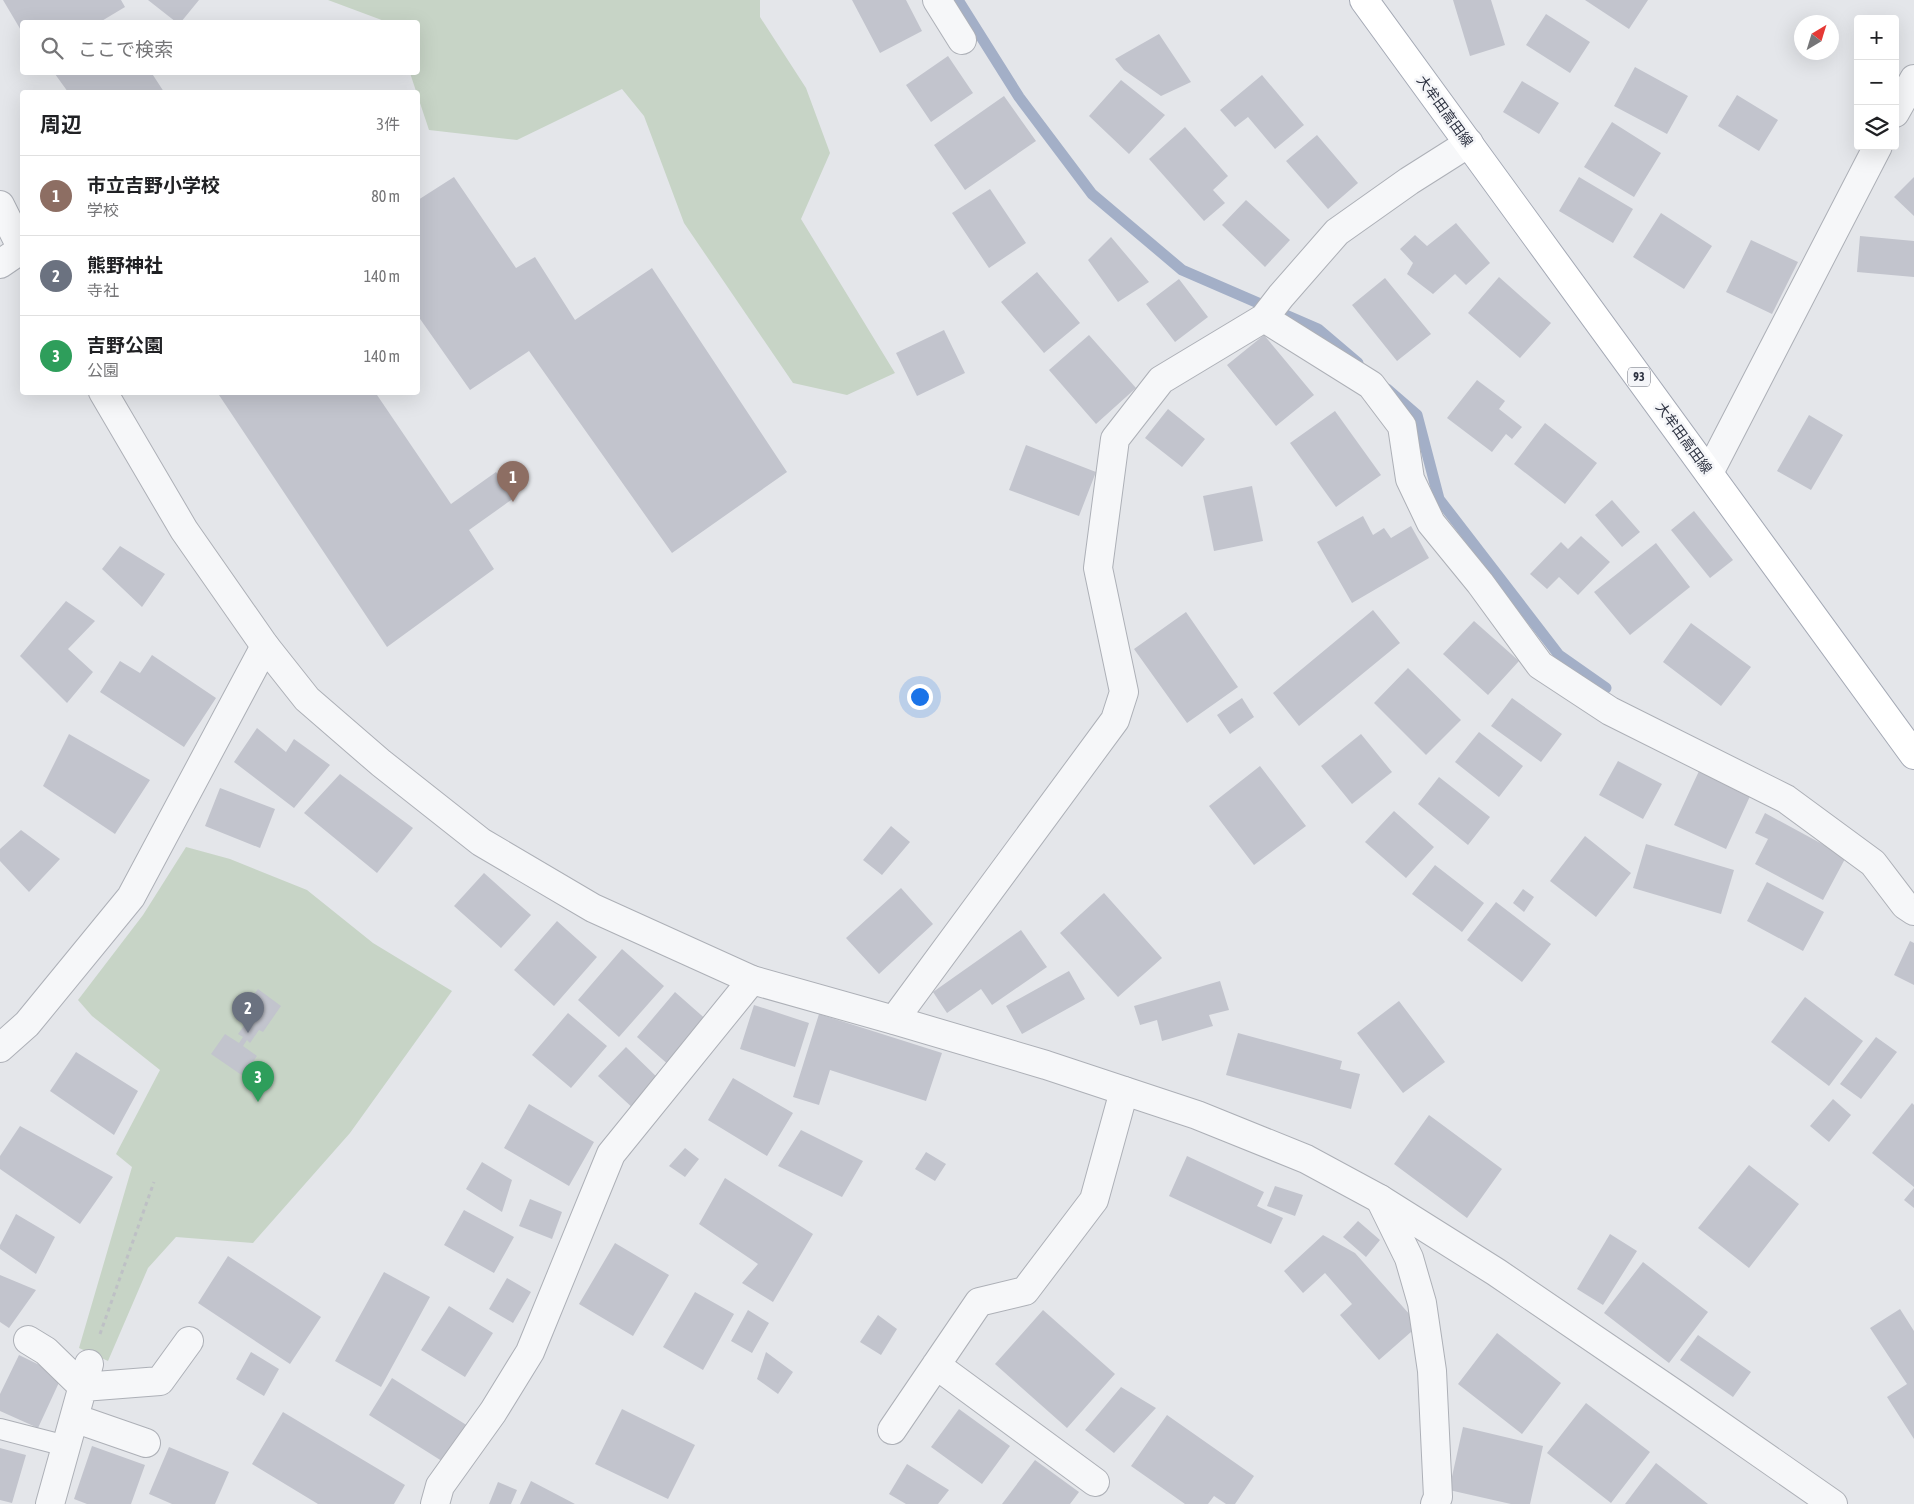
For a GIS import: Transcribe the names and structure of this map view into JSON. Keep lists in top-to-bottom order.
{
  "streets": {
    "main road": ["大牟田高田線", "93"]
  },
  "north": "top right",
  "page": {
    "map_buttons": ["+", "−"],
    "search": "ここで検索",
    "heading": ["周辺", "3件"],
    "list": [
      {
        "mark": "1",
        "name": "市立吉野小学校",
        "note": "学校",
        "value": "80 m"
      },
      {
        "mark": "2",
        "name": "熊野神社",
        "note": "寺社",
        "value": "140 m"
      },
      {
        "mark": "3",
        "name": "吉野公園",
        "note": "公園",
        "value": "140 m"
      }
    ],
    "pins": ["1", "2", "3"]
  }
}
